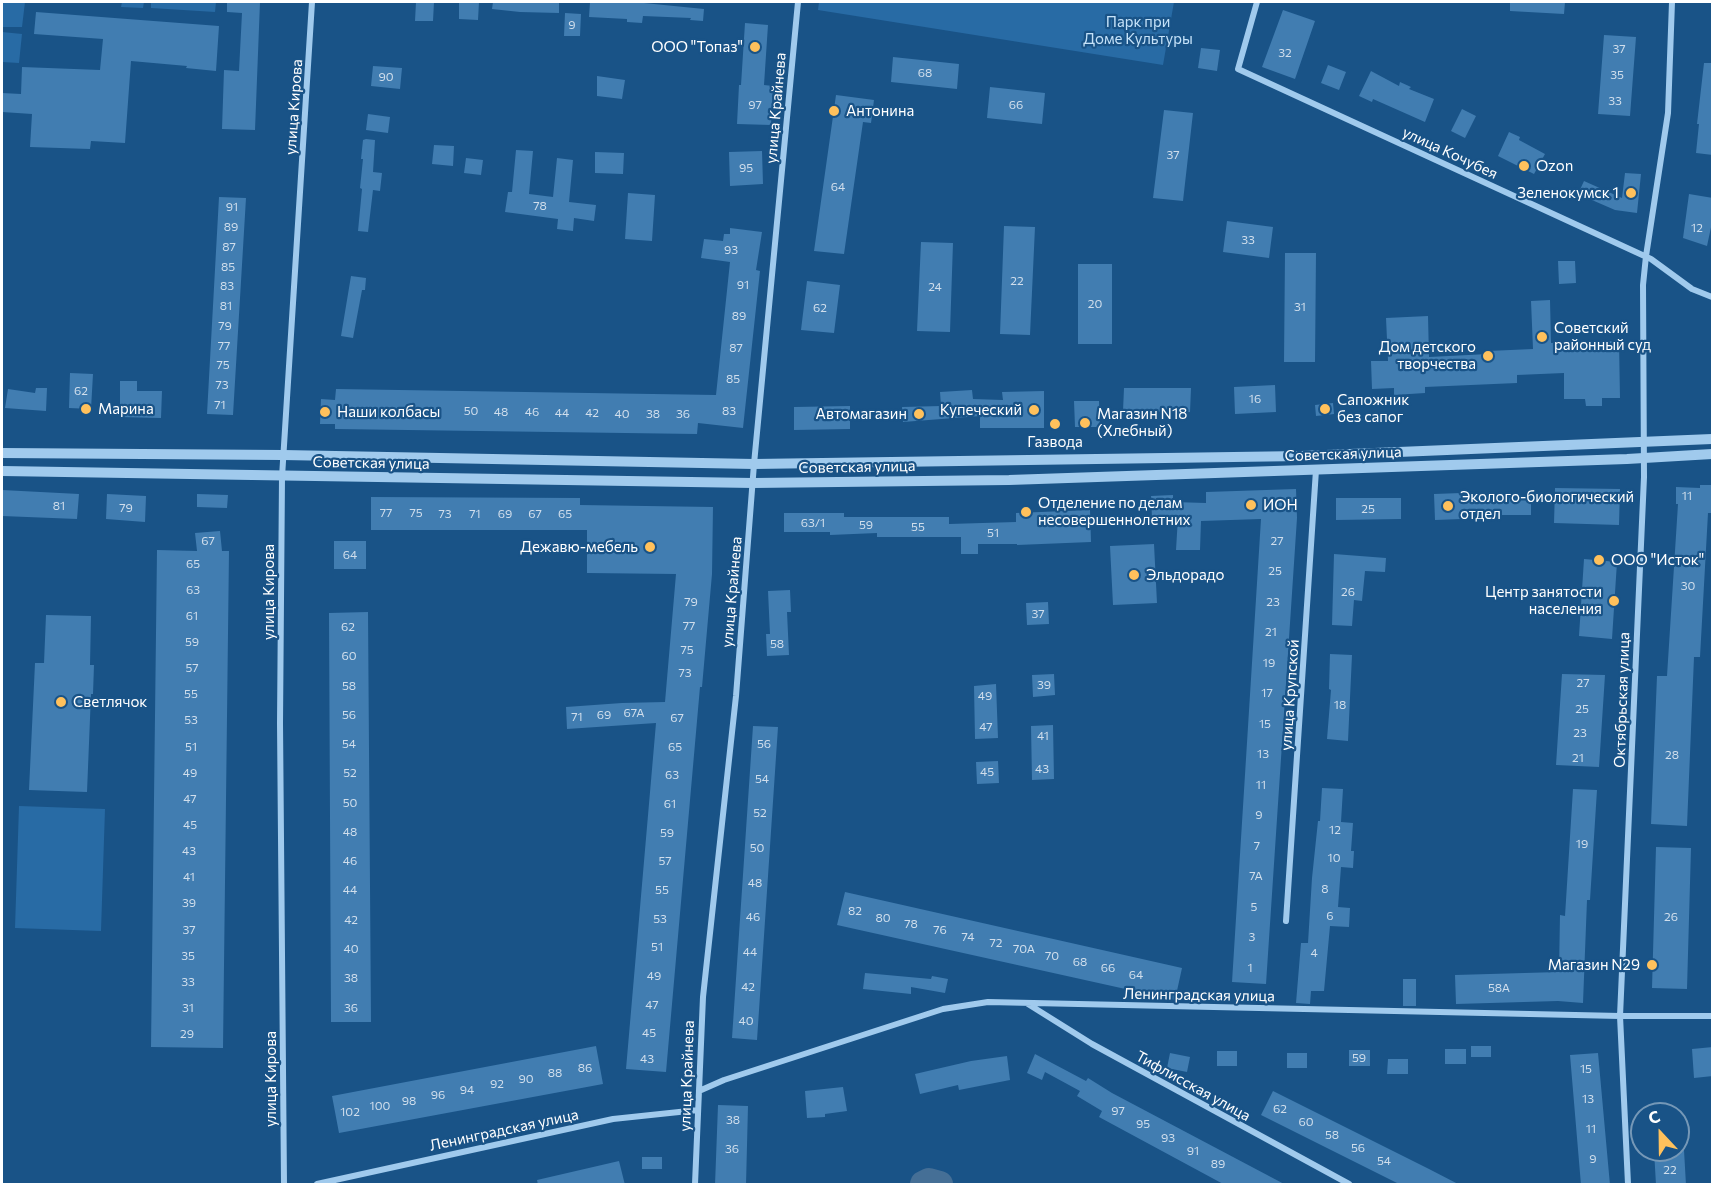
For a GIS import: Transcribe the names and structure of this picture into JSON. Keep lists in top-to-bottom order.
{
  "streets": {
    "street": [
      "улица Кирова",
      "улица Крайнева",
      "улица Кочубея",
      "Советская улица",
      "улица Крупской",
      "Октябрьская улица",
      "Ленинградская улица",
      "Тифлисская улица"
    ]
  },
  "crossings": [
    ["улица Кирова", "Советская улица"],
    ["улица Крайнева", "Советская улица"],
    ["улица Крайнева", "Ленинградская улица"],
    ["улица Кочубея", "Октябрьская улица"],
    ["Советская улица", "улица Крупской"],
    ["Советская улица", "Октябрьская улица"],
    ["Октябрьская улица", "Ленинградская улица"],
    ["Ленинградская улица", "Тифлисская улица"]
  ],
  "parks": ["Парк при Доме Культуры"],
  "places": [
    "ООО \"Топаз\"",
    "Антонина",
    "Ozon",
    "Зеленокумск 1",
    "Советский районный суд",
    "Дом детского творчества",
    "Марина",
    "Сапожник без сапог",
    "Купеческий",
    "Наши колбасы",
    "Автомагазин",
    "Магазин N18 (Хлебный)",
    "Газвода",
    "ИОН",
    "Эколого-биологический отдел",
    "Отделение по делам несовершеннолетних",
    "Дежавю-мебель",
    "ООО \"Исток\"",
    "Эльдорадо",
    "Центр занятости населения",
    "Светлячок",
    "Магазин N29"
  ],
  "house_numbers": [
    "9",
    "37",
    "32",
    "68",
    "35",
    "90",
    "33",
    "97",
    "66",
    "37",
    "95",
    "64",
    "78",
    "91",
    "89",
    "12",
    "33",
    "87",
    "93",
    "85",
    "22",
    "91",
    "83",
    "24",
    "20",
    "81",
    "31",
    "62",
    "89",
    "79",
    "77",
    "87",
    "75",
    "85",
    "73",
    "62",
    "16",
    "71",
    "50",
    "83",
    "48",
    "46",
    "44",
    "42",
    "40",
    "38",
    "36",
    "11",
    "81",
    "79",
    "25",
    "77",
    "75",
    "73",
    "71",
    "69",
    "67",
    "65",
    "63/1",
    "59",
    "55",
    "51",
    "67",
    "27",
    "64",
    "65",
    "25",
    "30",
    "63",
    "26",
    "79",
    "23",
    "37",
    "61",
    "77",
    "62",
    "21",
    "59",
    "58",
    "75",
    "60",
    "19",
    "57",
    "73",
    "27",
    "39",
    "58",
    "17",
    "55",
    "49",
    "18",
    "25",
    "67А",
    "56",
    "69",
    "71",
    "67",
    "53",
    "15",
    "47",
    "23",
    "41",
    "54",
    "56",
    "51",
    "65",
    "13",
    "28",
    "21",
    "43",
    "45",
    "49",
    "52",
    "63",
    "54",
    "11",
    "47",
    "50",
    "61",
    "52",
    "9",
    "45",
    "12",
    "48",
    "59",
    "19",
    "7",
    "50",
    "43",
    "10",
    "46",
    "57",
    "7А",
    "41",
    "48",
    "8",
    "44",
    "55",
    "39",
    "5",
    "82",
    "6",
    "46",
    "26",
    "80",
    "53",
    "42",
    "78",
    "37",
    "76",
    "74",
    "3",
    "72",
    "51",
    "40",
    "70А",
    "44",
    "4",
    "35",
    "70",
    "68",
    "66",
    "1",
    "64",
    "49",
    "38",
    "33",
    "42",
    "58А",
    "47",
    "31",
    "36",
    "40",
    "45",
    "29",
    "59",
    "43",
    "86",
    "15",
    "88",
    "90",
    "92",
    "94",
    "96",
    "13",
    "98",
    "100",
    "62",
    "97",
    "102",
    "38",
    "60",
    "95",
    "11",
    "58",
    "93",
    "56",
    "36",
    "91",
    "9",
    "54",
    "89",
    "22"
  ],
  "north": "top"
}
